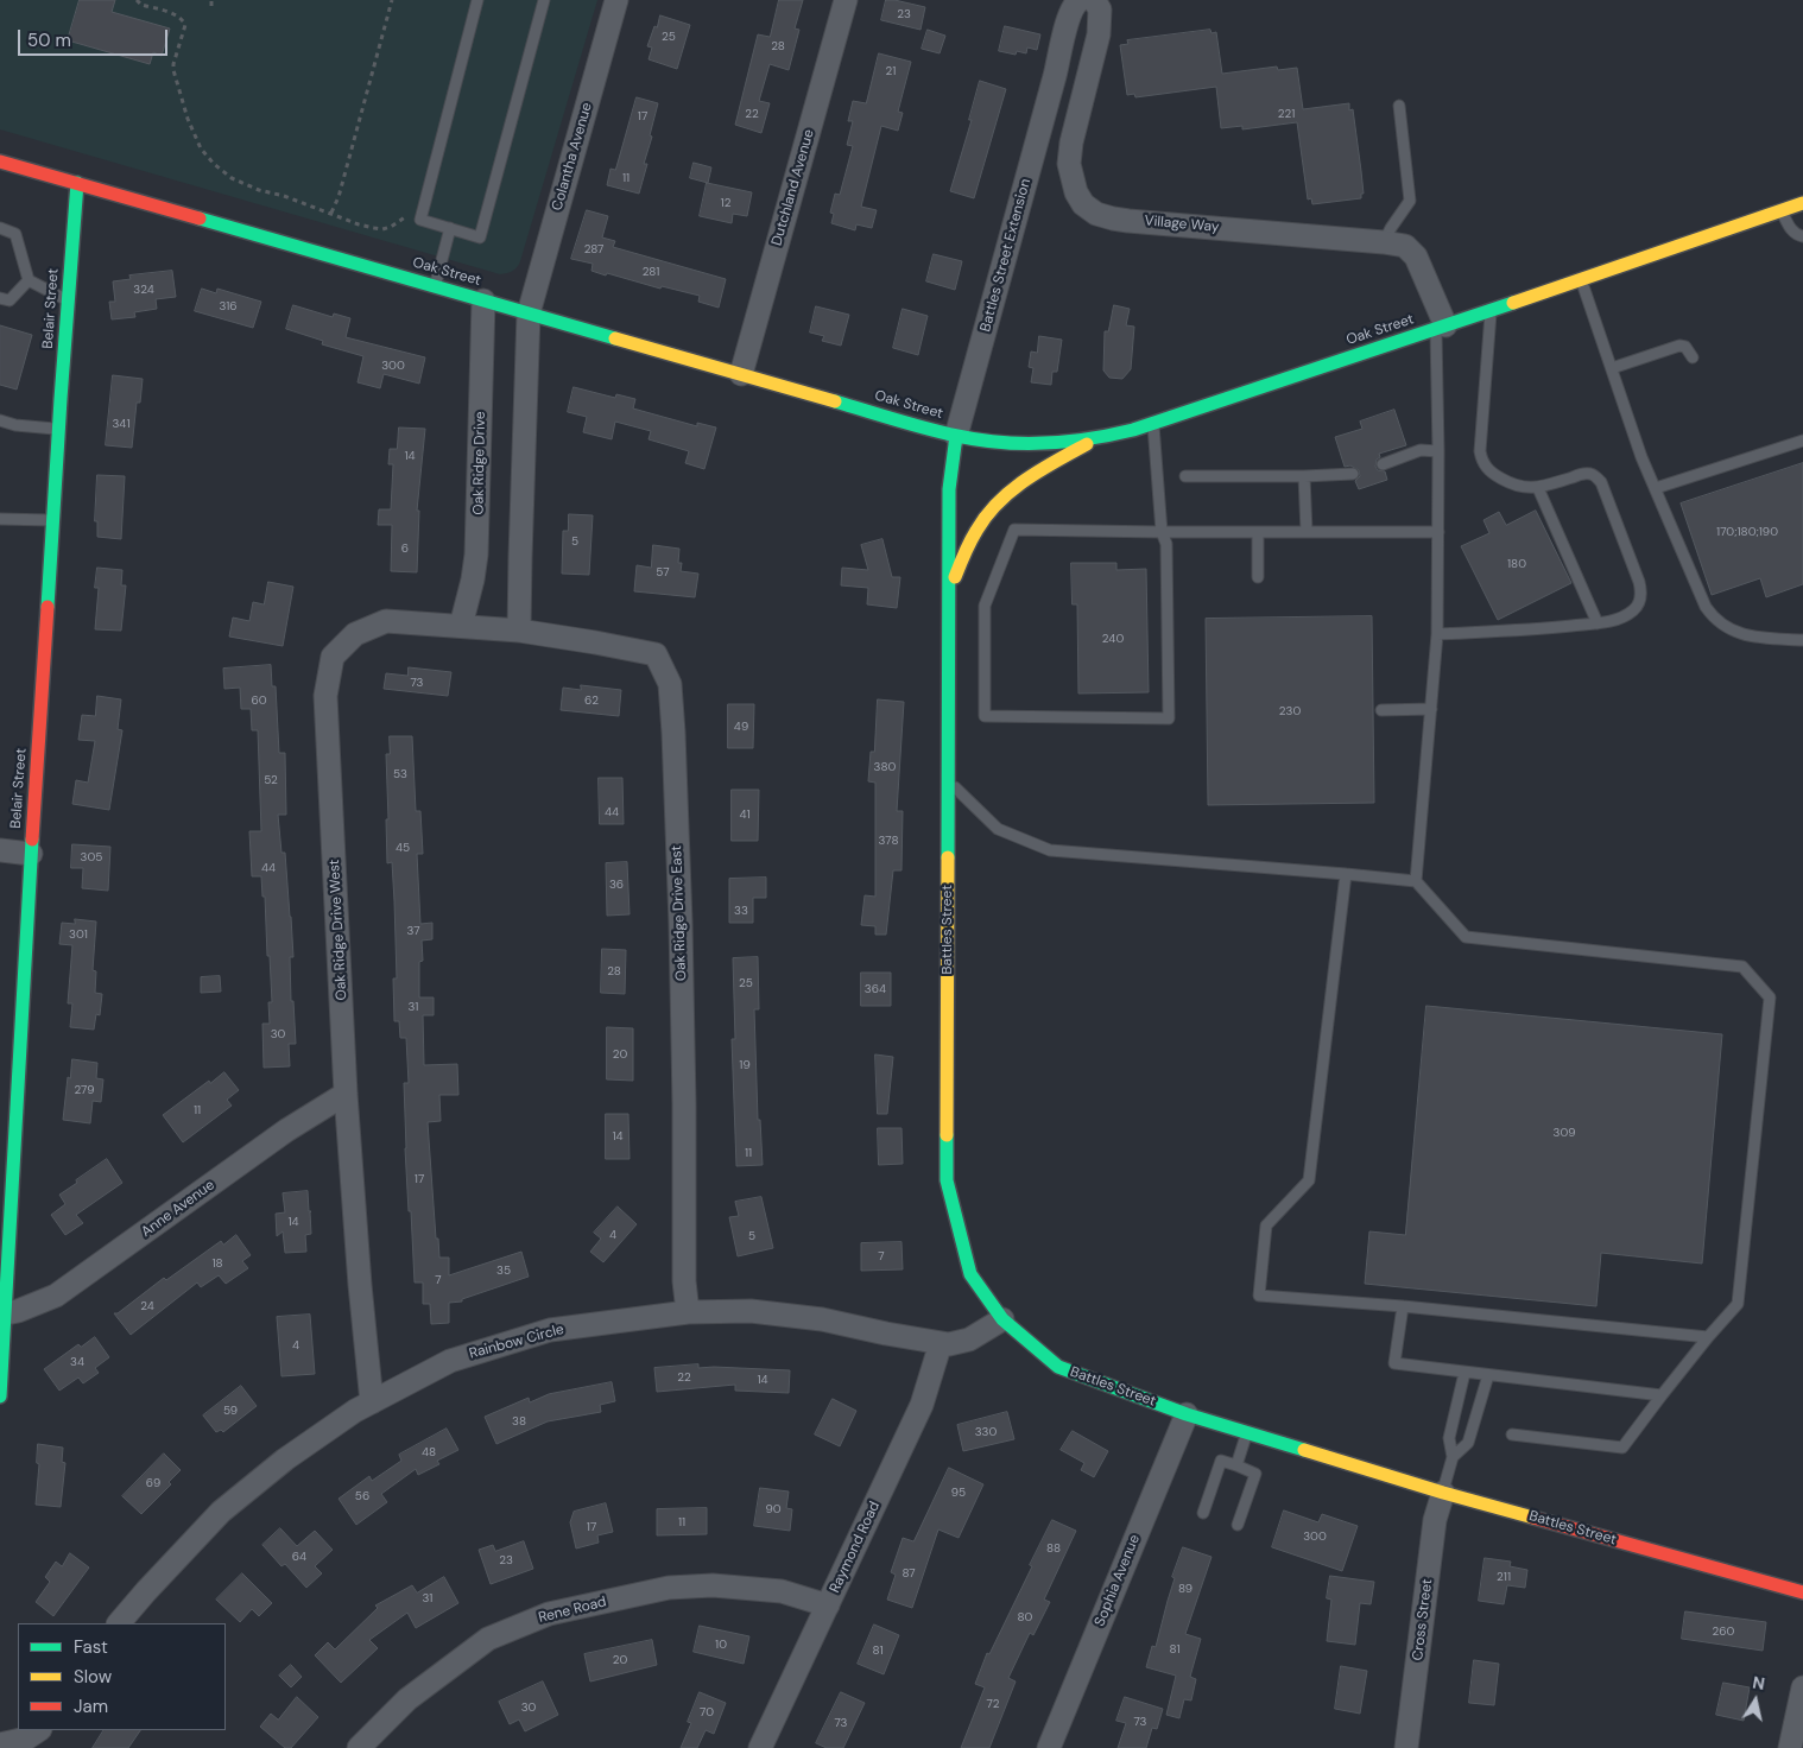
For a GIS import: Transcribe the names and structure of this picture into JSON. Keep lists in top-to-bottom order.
{
  "streets": {
    "main road": ["Oak Street", "Belair Street", "Battles Street"],
    "street": [
      "Colantha Avenue",
      "Dutchland Avenue",
      "Village Way",
      "Battles Street Extension",
      "Oak Ridge Drive",
      "Oak Ridge Drive East",
      "Oak Ridge Drive West",
      "Anne Avenue",
      "Rainbow Circle",
      "Raymond Road",
      "Sophia Avenue",
      "Rene Road",
      "Cross Street"
    ]
  },
  "crossings": [
    ["Colantha Avenue", "Oak Street"],
    ["Dutchland Avenue", "Oak Street"],
    ["Village Way", "Battles Street Extension"],
    ["Village Way", "Oak Street"],
    ["Battles Street Extension", "Oak Street"],
    ["Battles Street Extension", "Battles Street"],
    ["Oak Street", "Belair Street"],
    ["Oak Street", "Oak Ridge Drive"],
    ["Oak Street", "Battles Street"],
    ["Belair Street", "Anne Avenue"],
    ["Oak Ridge Drive", "Oak Ridge Drive West"],
    ["Oak Ridge Drive East", "Oak Ridge Drive West"],
    ["Oak Ridge Drive East", "Rainbow Circle"],
    ["Oak Ridge Drive West", "Anne Avenue"],
    ["Oak Ridge Drive West", "Rainbow Circle"],
    ["Battles Street", "Rainbow Circle"],
    ["Battles Street", "Sophia Avenue"],
    ["Battles Street", "Cross Street"],
    ["Rainbow Circle", "Raymond Road"],
    ["Raymond Road", "Rene Road"]
  ],
  "house_numbers": [
    "23",
    "25",
    "28",
    "21",
    "22",
    "221",
    "17",
    "11",
    "12",
    "287",
    "281",
    "324",
    "316",
    "300",
    "341",
    "14",
    "170;180;190",
    "5",
    "6",
    "180",
    "57",
    "240",
    "73",
    "60",
    "62",
    "230",
    "49",
    "380",
    "53",
    "52",
    "44",
    "41",
    "378",
    "45",
    "305",
    "44",
    "36",
    "33",
    "37",
    "301",
    "28",
    "25",
    "364",
    "31",
    "30",
    "20",
    "19",
    "279",
    "11",
    "309",
    "14",
    "11",
    "17",
    "14",
    "4",
    "5",
    "7",
    "18",
    "35",
    "7",
    "24",
    "4",
    "34",
    "22",
    "14",
    "59",
    "38",
    "330",
    "48",
    "69",
    "95",
    "56",
    "90",
    "11",
    "17",
    "300",
    "88",
    "64",
    "23",
    "87",
    "211",
    "89",
    "31",
    "80",
    "260",
    "10",
    "81",
    "81",
    "20",
    "72",
    "30",
    "70",
    "73",
    "73"
  ],
  "legend": ["Fast", "Slow", "Jam"],
  "scale_bar": "50 m",
  "north": "top"
}
